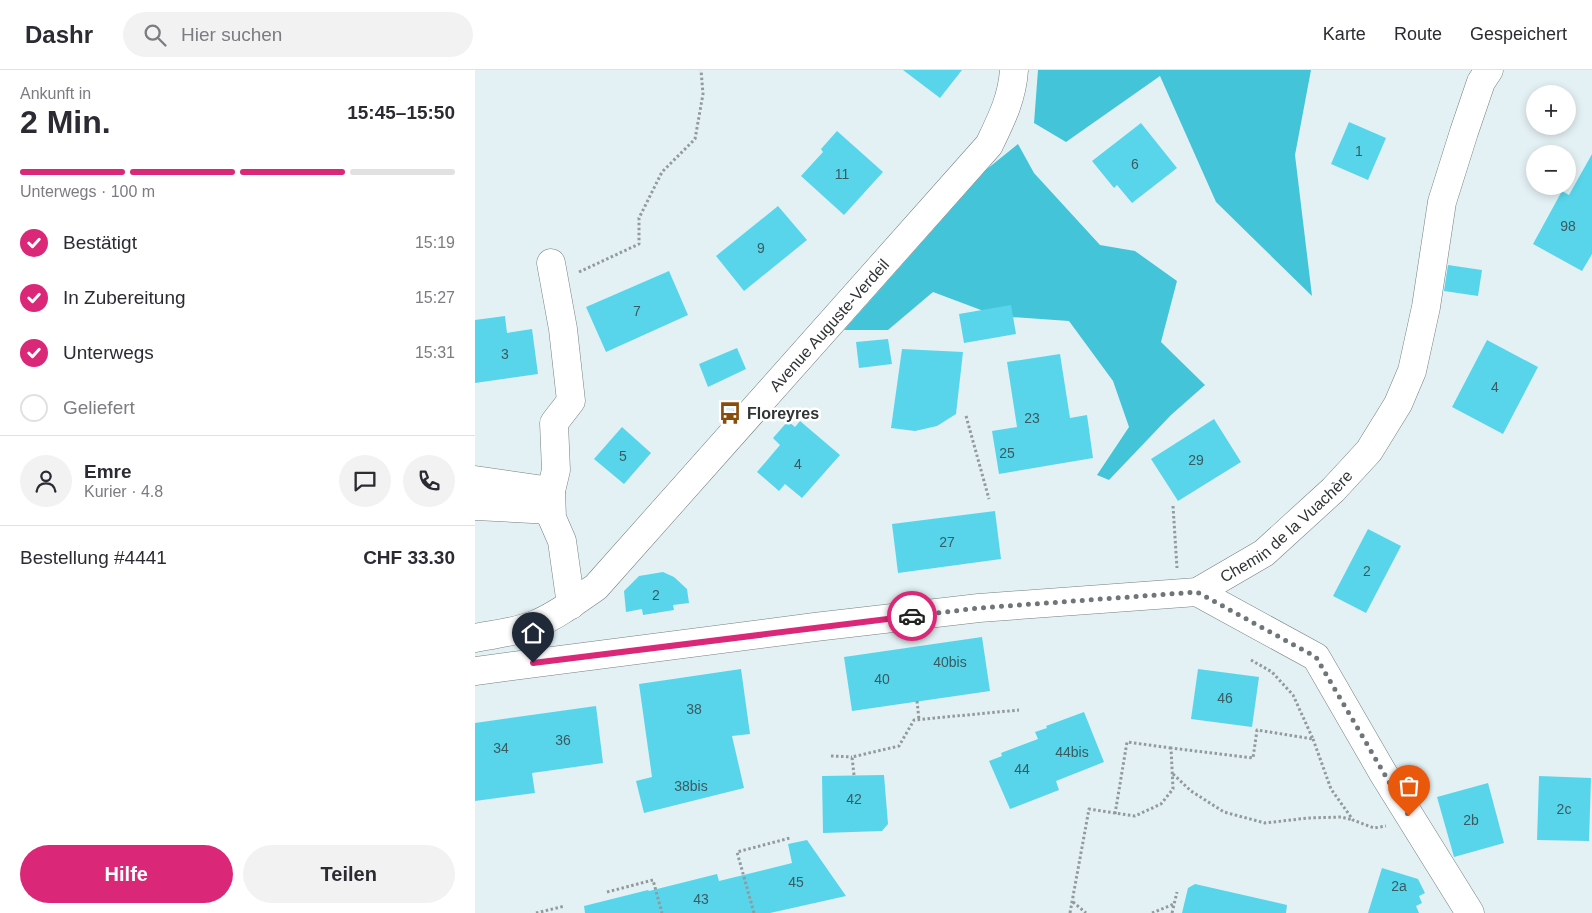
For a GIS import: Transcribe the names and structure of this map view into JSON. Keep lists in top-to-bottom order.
{
  "streets": {
    "street": ["Avenue Auguste-Verdeil", "Chemin de la Vuachère"]
  },
  "places": {
    "bus stop": ["Floreyres"]
  },
  "house_numbers": [
    "1",
    "6",
    "11",
    "98",
    "9",
    "7",
    "3",
    "4",
    "23",
    "25",
    "5",
    "29",
    "4",
    "27",
    "2",
    "2",
    "40bis",
    "40",
    "46",
    "38",
    "36",
    "34",
    "44bis",
    "44",
    "38bis",
    "42",
    "2c",
    "2b",
    "45",
    "2a",
    "43"
  ],
  "page": {
    "header": "Dashr",
    "search": "Hier suchen",
    "nav": ["Karte", "Route", "Gespeichert"],
    "heading": ["2 Min.", "Ankunft in", "15:45–15:50"],
    "panel": [
      "Emre",
      "Kurier · 4.8",
      "Bestellung #4441",
      "CHF 33.30"
    ],
    "map_buttons": ["+", "−"],
    "bar": "Unterwegs · 100 m",
    "list": [
      ["Bestätigt", "15:19"],
      ["In Zubereitung", "15:27"],
      ["Unterwegs", "15:31"],
      "Geliefert"
    ],
    "buttons": ["Hilfe", "Teilen"]
  }
}
